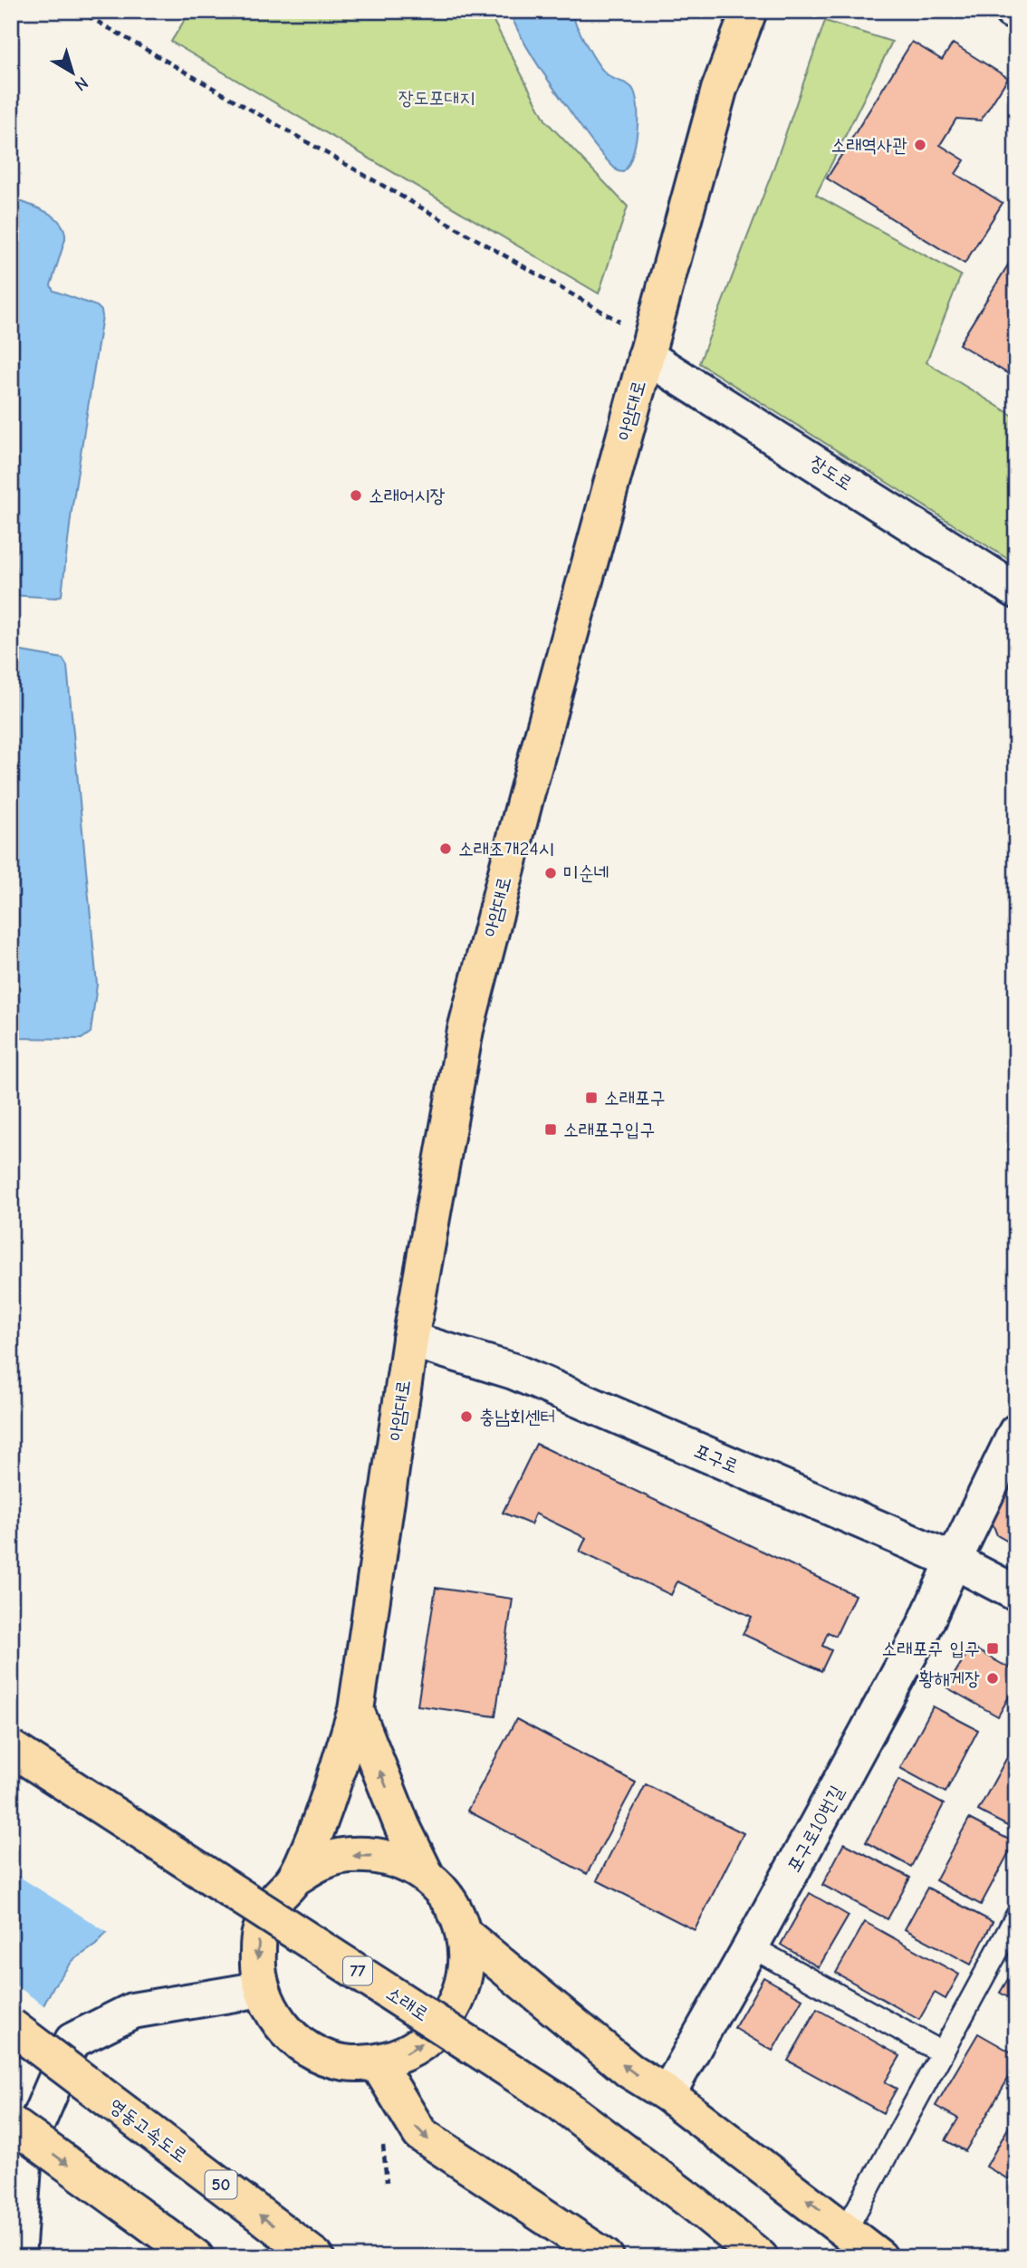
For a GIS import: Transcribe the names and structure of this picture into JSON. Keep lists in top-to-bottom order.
{
  "streets": {
    "main road": [
      "아암대로",
      "77",
      "소래로",
      "영동고속도로",
      "50"
    ],
    "street": ["장도로", "포구로", "포구로10번길"]
  },
  "crossings": [
    ["아암대로", "장도로"],
    ["아암대로", "포구로"],
    ["포구로", "포구로10번길"]
  ],
  "parks": ["장도포대지"],
  "places": {
    "other": [
      "소래역사관",
      "소래어시장",
      "소래조개24시",
      "미순네",
      "충남회센터",
      "황해게장"
    ],
    "transit": ["소래포구", "소래포구입구", "소래포구 입구"]
  },
  "north": "bottom right"
}
